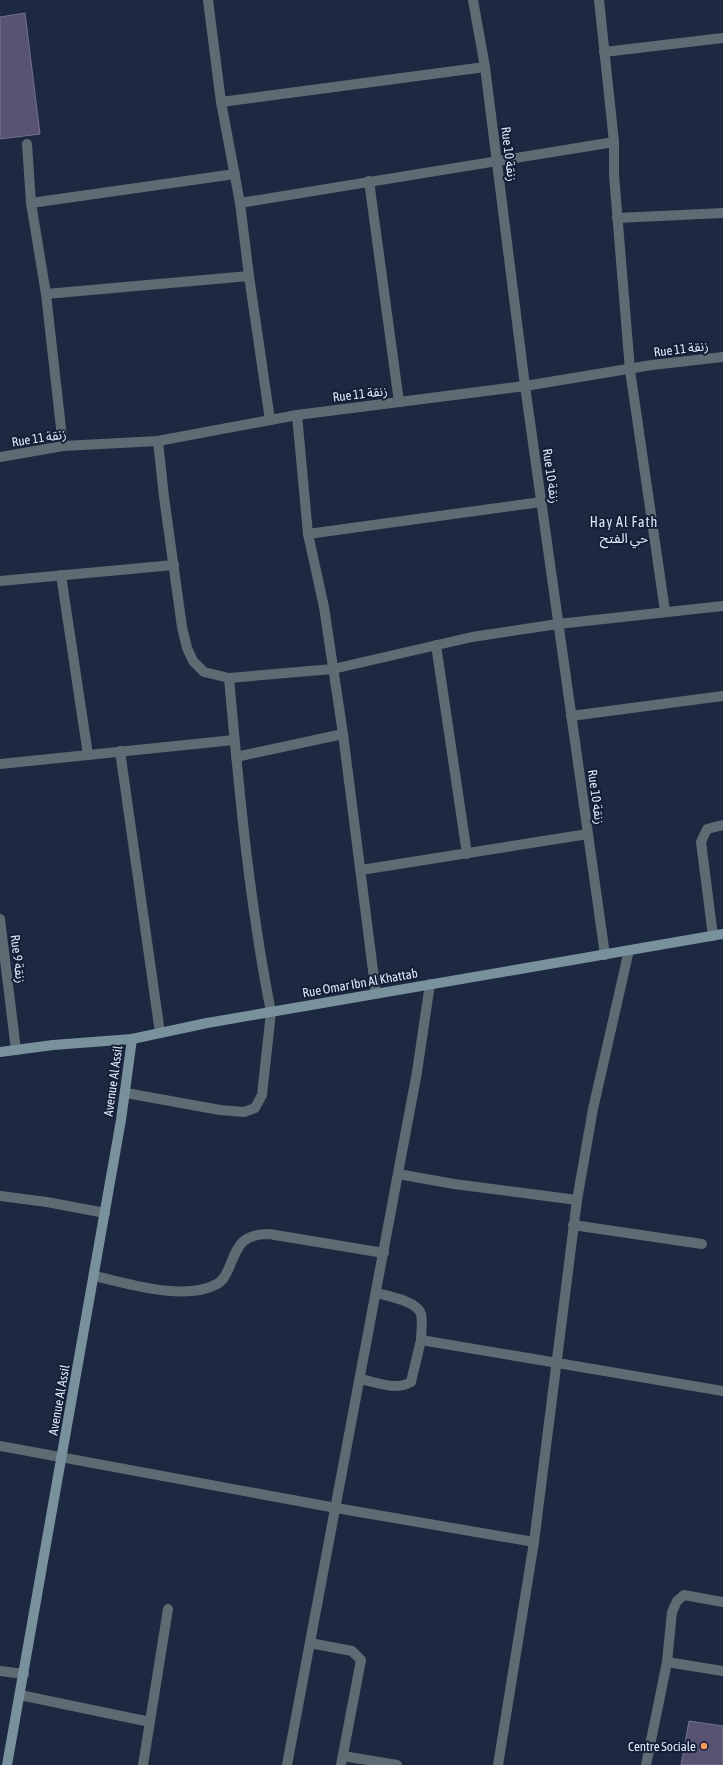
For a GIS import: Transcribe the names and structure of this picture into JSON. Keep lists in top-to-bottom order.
{
  "streets": {
    "street": [
      "Rue 10 زنقة",
      "Rue 11 زنقة",
      "Rue 9 زنقة",
      "Rue Omar Ibn Al Khattab",
      "Avenue Al Assil"
    ]
  },
  "crossings": [
    ["Rue 10 زنقة", "Rue 11 زنقة"],
    ["Rue 10 زنقة", "Rue Omar Ibn Al Khattab"],
    ["Rue 9 زنقة", "Rue Omar Ibn Al Khattab"],
    ["Rue Omar Ibn Al Khattab", "Avenue Al Assil"]
  ],
  "districts": ["Hay Al Fath حي الفتح"],
  "places": ["Centre Sociale"]
}
